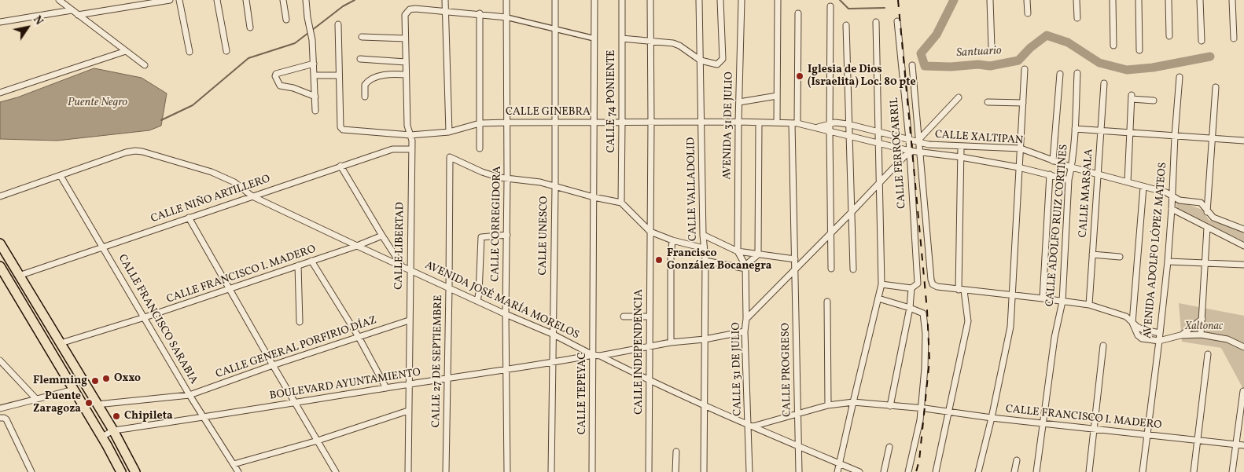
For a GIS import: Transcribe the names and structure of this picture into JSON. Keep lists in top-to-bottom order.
{
  "streets": {
    "street": [
      "CALLE 74 PONIENTE",
      "CALLE GINEBRA",
      "AVENIDA 31 DE JULIO",
      "CALLE XALTIPAN",
      "CALLE FERROCARRIL",
      "CALLE VALLADOLID",
      "CALLE MARSALA",
      "CALLE NIÑO ARTILLERO",
      "CALLE CORREGIDORA",
      "CALLE ADOLFO RUIZ CORTINES",
      "CALLE UNESCO",
      "CALLE LIBERTAD",
      "AVENIDA ADOLFO LÓPEZ MATEOS",
      "CALLE FRANCISCO I. MADERO",
      "AVENIDA JOSÉ MARÍA MORELOS",
      "CALLE FRANCISCO SARABIA",
      "CALLE GENERAL PORFIRIO DÍAZ",
      "CALLE INDEPENDENCIA",
      "CALLE 27 DE SEPTIEMBRE",
      "CALLE 31 DE JULIO",
      "CALLE PROGRESO",
      "BOULEVARD AYUNTAMIENTO",
      "CALLE TEPEYAC"
    ]
  },
  "crossings": [
    ["CALLE 74 PONIENTE", "CALLE GINEBRA"],
    ["CALLE 74 PONIENTE", "CALLE TEPEYAC"],
    ["CALLE GINEBRA", "AVENIDA 31 DE JULIO"],
    ["CALLE GINEBRA", "CALLE XALTIPAN"],
    ["CALLE GINEBRA", "CALLE FERROCARRIL"],
    ["CALLE GINEBRA", "CALLE VALLADOLID"],
    ["CALLE GINEBRA", "CALLE CORREGIDORA"],
    ["CALLE GINEBRA", "CALLE ADOLFO RUIZ CORTINES"],
    ["CALLE GINEBRA", "CALLE UNESCO"],
    ["CALLE GINEBRA", "CALLE LIBERTAD"],
    ["CALLE GINEBRA", "CALLE INDEPENDENCIA"],
    ["CALLE GINEBRA", "CALLE PROGRESO"],
    ["AVENIDA 31 DE JULIO", "CALLE 31 DE JULIO"],
    ["CALLE XALTIPAN", "CALLE FERROCARRIL"],
    ["CALLE XALTIPAN", "CALLE MARSALA"],
    ["CALLE XALTIPAN", "CALLE ADOLFO RUIZ CORTINES"],
    ["CALLE XALTIPAN", "AVENIDA ADOLFO LÓPEZ MATEOS"],
    ["CALLE VALLADOLID", "AVENIDA JOSÉ MARÍA MORELOS"],
    ["CALLE NIÑO ARTILLERO", "CALLE LIBERTAD"],
    ["CALLE NIÑO ARTILLERO", "AVENIDA JOSÉ MARÍA MORELOS"],
    ["CALLE NIÑO ARTILLERO", "CALLE FRANCISCO SARABIA"],
    ["CALLE CORREGIDORA", "AVENIDA JOSÉ MARÍA MORELOS"],
    ["CALLE CORREGIDORA", "CALLE 27 DE SEPTIEMBRE"],
    ["CALLE CORREGIDORA", "BOULEVARD AYUNTAMIENTO"],
    ["CALLE ADOLFO RUIZ CORTINES", "CALLE FRANCISCO I. MADERO"],
    ["CALLE UNESCO", "AVENIDA JOSÉ MARÍA MORELOS"],
    ["CALLE UNESCO", "BOULEVARD AYUNTAMIENTO"],
    ["CALLE LIBERTAD", "AVENIDA JOSÉ MARÍA MORELOS"],
    ["CALLE LIBERTAD", "CALLE GENERAL PORFIRIO DÍAZ"],
    ["CALLE LIBERTAD", "BOULEVARD AYUNTAMIENTO"],
    ["AVENIDA ADOLFO LÓPEZ MATEOS", "CALLE FRANCISCO I. MADERO"],
    ["CALLE FRANCISCO I. MADERO", "AVENIDA JOSÉ MARÍA MORELOS"],
    ["CALLE FRANCISCO I. MADERO", "CALLE FRANCISCO SARABIA"],
    ["CALLE FRANCISCO I. MADERO", "CALLE 31 DE JULIO"],
    ["CALLE FRANCISCO I. MADERO", "CALLE PROGRESO"],
    ["AVENIDA JOSÉ MARÍA MORELOS", "CALLE FRANCISCO SARABIA"],
    ["AVENIDA JOSÉ MARÍA MORELOS", "CALLE INDEPENDENCIA"],
    ["AVENIDA JOSÉ MARÍA MORELOS", "CALLE 27 DE SEPTIEMBRE"],
    ["AVENIDA JOSÉ MARÍA MORELOS", "CALLE 31 DE JULIO"],
    ["AVENIDA JOSÉ MARÍA MORELOS", "CALLE PROGRESO"],
    ["AVENIDA JOSÉ MARÍA MORELOS", "BOULEVARD AYUNTAMIENTO"],
    ["AVENIDA JOSÉ MARÍA MORELOS", "CALLE TEPEYAC"],
    ["CALLE FRANCISCO SARABIA", "CALLE GENERAL PORFIRIO DÍAZ"],
    ["CALLE FRANCISCO SARABIA", "BOULEVARD AYUNTAMIENTO"],
    ["CALLE 27 DE SEPTIEMBRE", "BOULEVARD AYUNTAMIENTO"],
    ["BOULEVARD AYUNTAMIENTO", "CALLE TEPEYAC"]
  ],
  "water": ["Santuario", "Puente Negro"],
  "parks": ["Xaltonac"],
  "places": [
    "Iglesia de Dios (Israelita) Loc. 80 pte",
    "Francisco González Bocanegra",
    "Oxxo",
    "Flemming",
    "Puente Zaragoza",
    "Chipileta"
  ],
  "north": "top right"
}
